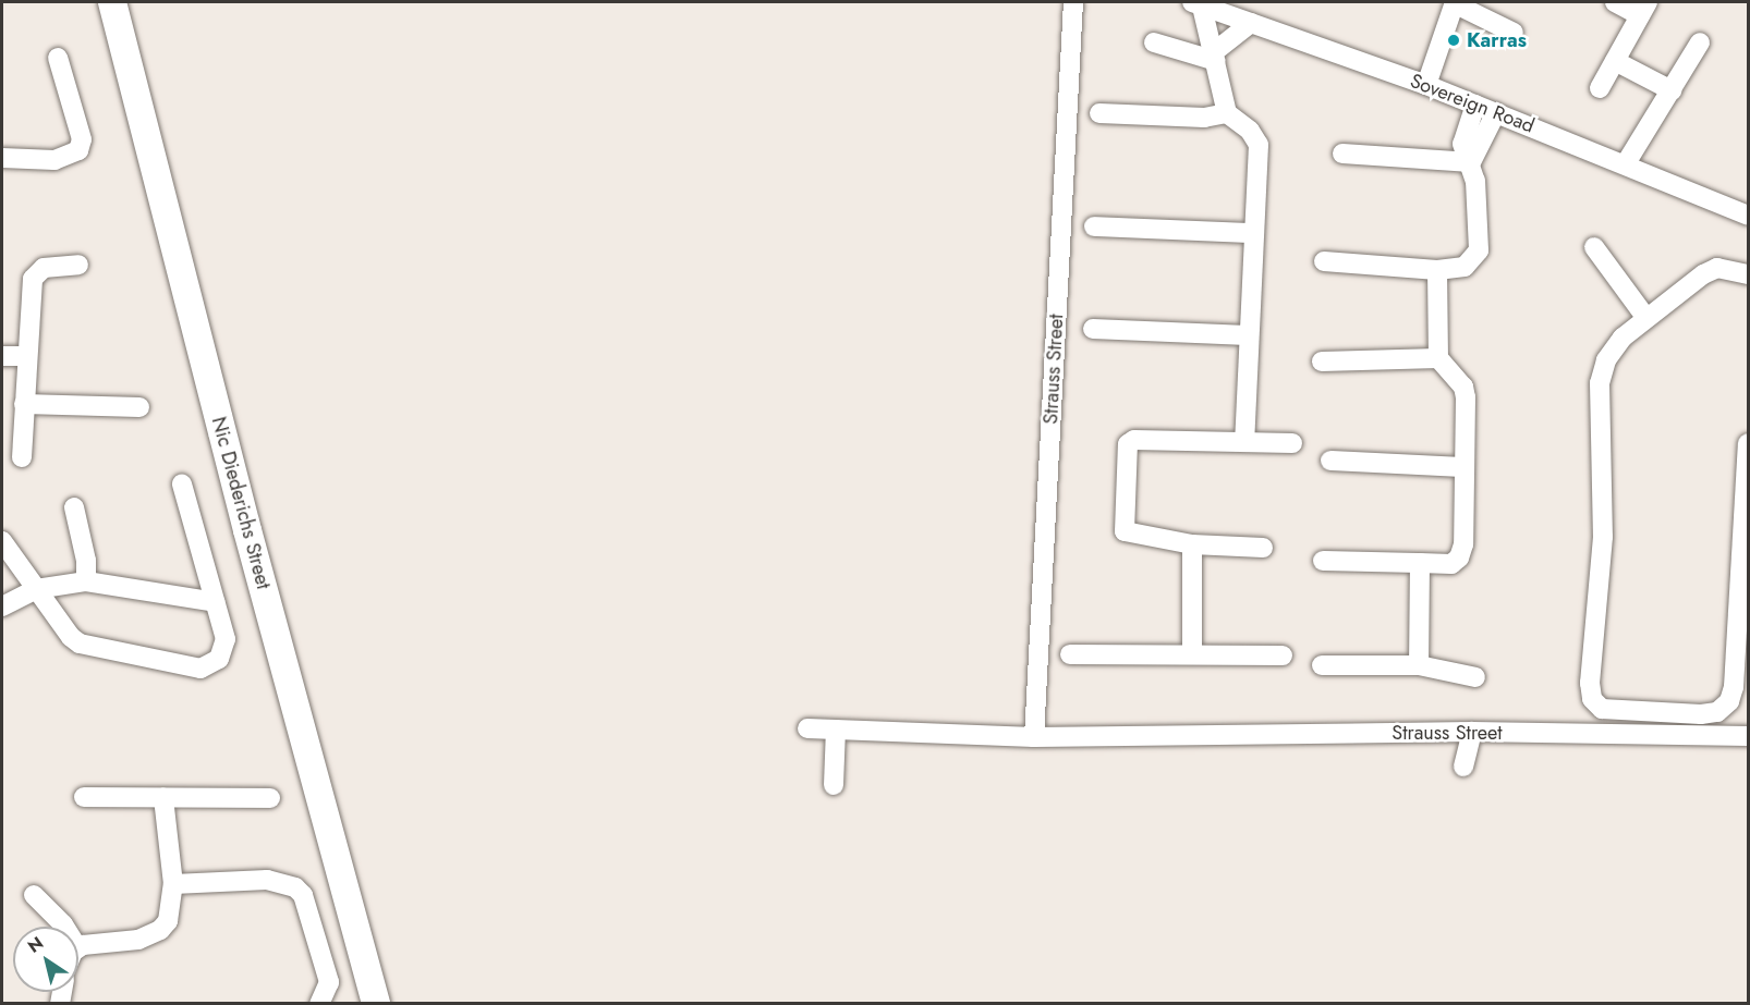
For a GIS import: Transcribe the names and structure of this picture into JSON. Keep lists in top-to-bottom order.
{
  "streets": {
    "street": ["Sovereign Road", "Strauss Street", "Nic Diederichs Street"]
  },
  "places": ["Karras"],
  "north": "top left"
}
